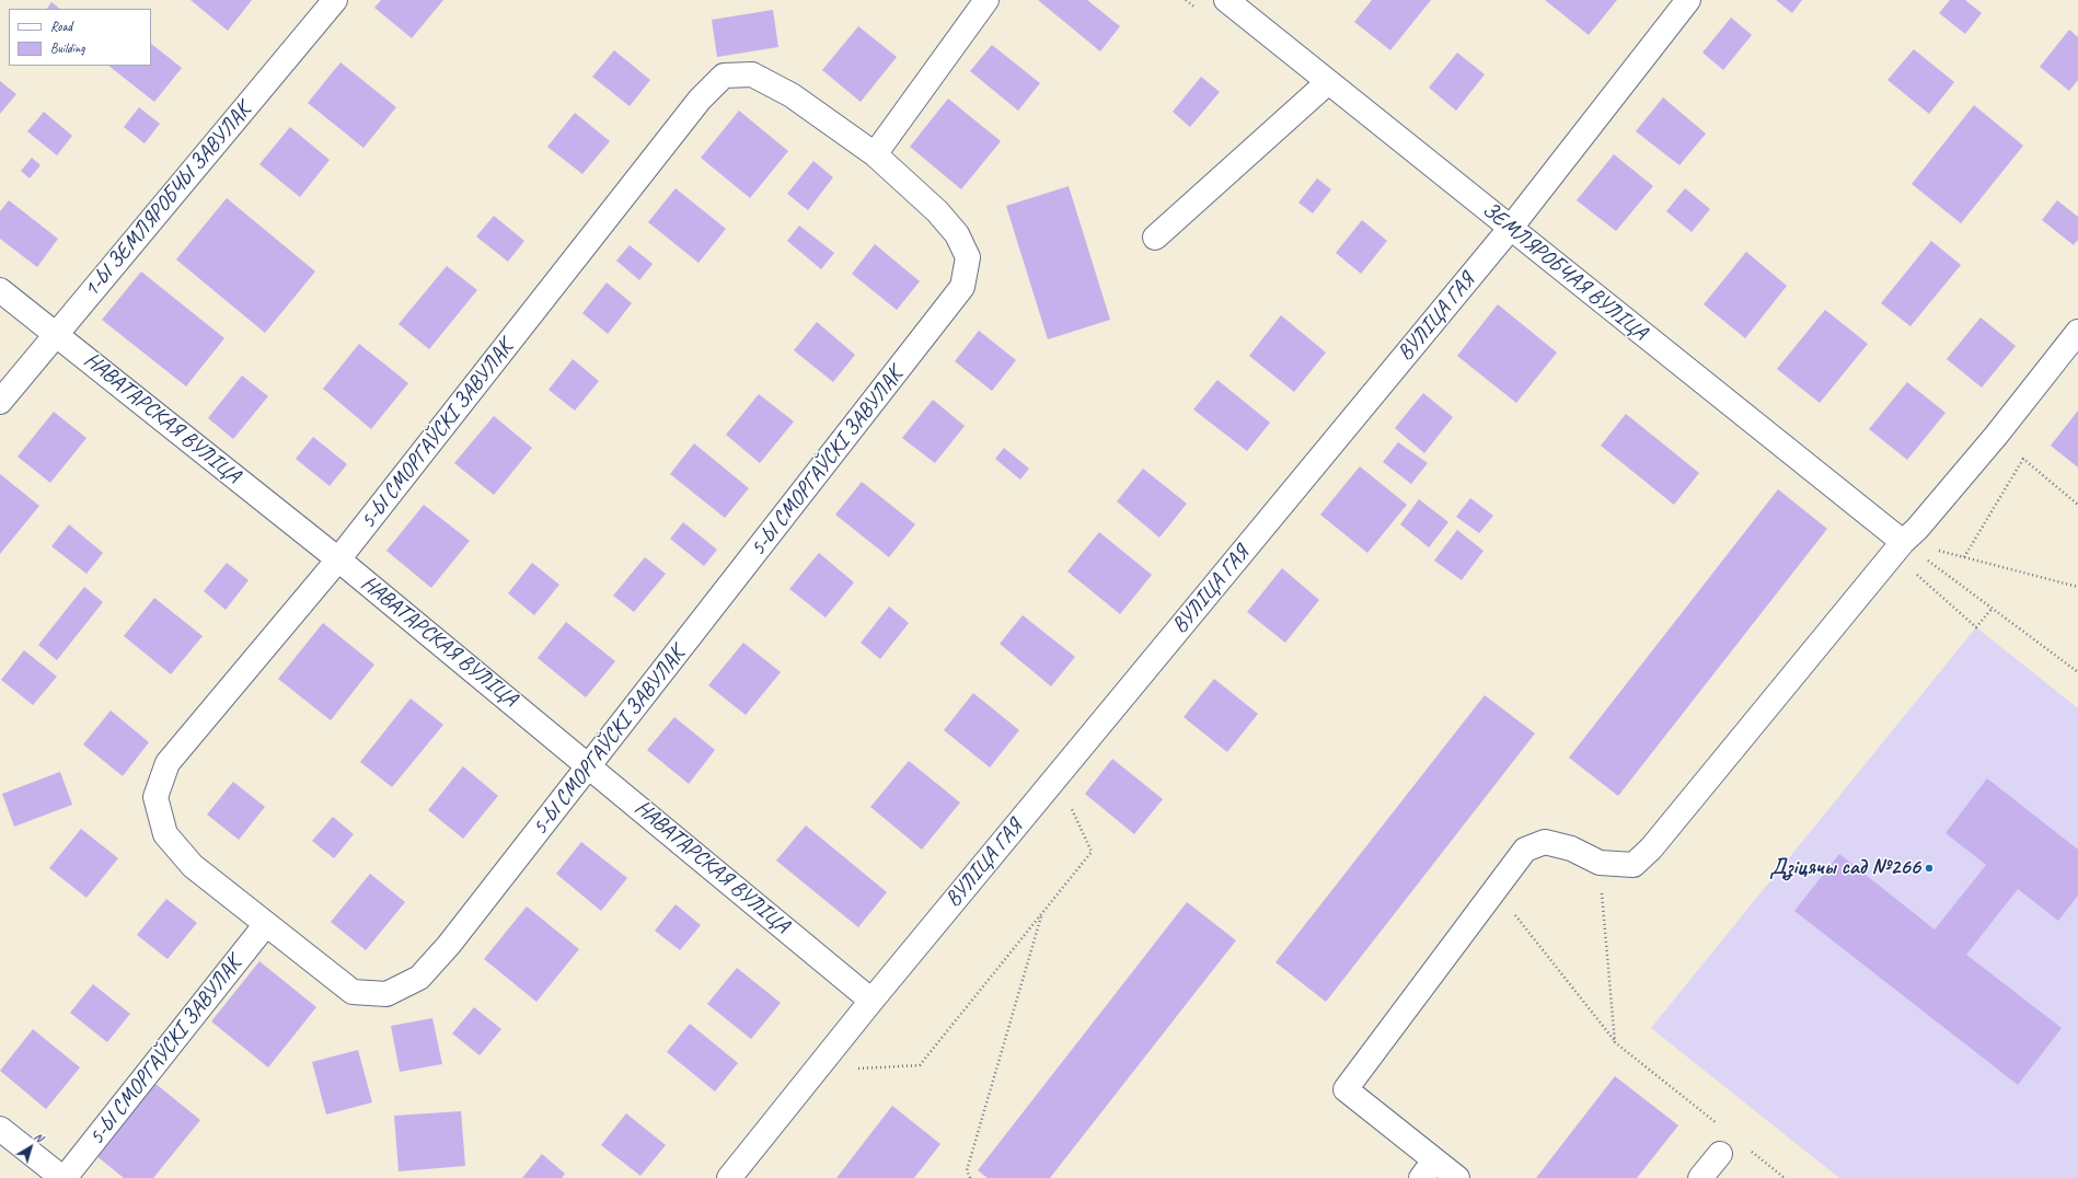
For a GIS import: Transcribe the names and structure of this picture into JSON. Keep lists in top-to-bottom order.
{
  "streets": {
    "street": [
      "1-Ы ЗЕМЛЯРОБЧЫ ЗАВУЛАК",
      "ЗЕМЛЯРОБЧАЯ ВУЛІЦА",
      "ВУЛІЦА ГАЯ",
      "НАВАТАРСКАЯ ВУЛІЦА",
      "5-Ы СМОРГАЎСКІ ЗАВУЛАК"
    ]
  },
  "crossings": [
    ["1-Ы ЗЕМЛЯРОБЧЫ ЗАВУЛАК", "НАВАТАРСКАЯ ВУЛІЦА"],
    ["ЗЕМЛЯРОБЧАЯ ВУЛІЦА", "ВУЛІЦА ГАЯ"],
    ["ВУЛІЦА ГАЯ", "НАВАТАРСКАЯ ВУЛІЦА"],
    ["НАВАТАРСКАЯ ВУЛІЦА", "5-Ы СМОРГАЎСКІ ЗАВУЛАК"]
  ],
  "places": ["Дзіцячы сад №266"],
  "legend": ["Road", "Building"],
  "north": "top right"
}
